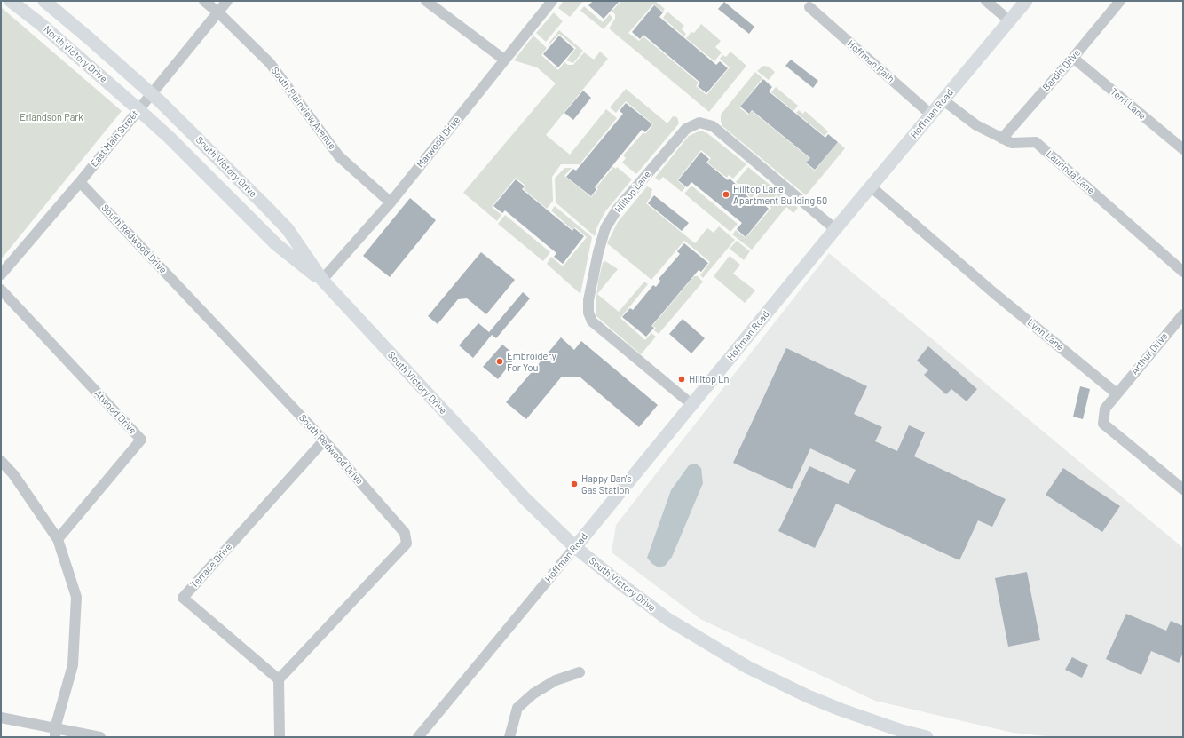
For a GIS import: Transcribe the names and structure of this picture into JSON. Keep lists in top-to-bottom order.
{
  "streets": {
    "main road": ["North Victory Drive", "Hoffman Road", "South Victory Drive"],
    "street": [
      "Hoffman Path",
      "Bardin Drive",
      "Terri Lane",
      "South Plainview Avenue",
      "East Main Street",
      "Marwood Drive",
      "Laurinda Lane",
      "Hilltop Lane",
      "South Redwood Drive",
      "Lynn Lane",
      "Arthur Drive",
      "Atwood Drive",
      "Terrace Drive"
    ]
  },
  "crossings": [
    ["North Victory Drive", "East Main Street"],
    ["North Victory Drive", "South Victory Drive"],
    ["Hoffman Path", "Hoffman Road"],
    ["Bardin Drive", "Terri Lane"],
    ["Bardin Drive", "Laurinda Lane"],
    ["South Plainview Avenue", "East Main Street"],
    ["South Plainview Avenue", "Marwood Drive"],
    ["Hoffman Road", "South Victory Drive"],
    ["Hoffman Road", "Laurinda Lane"],
    ["Hoffman Road", "Hilltop Lane"],
    ["Hoffman Road", "Lynn Lane"],
    ["East Main Street", "South Victory Drive"],
    ["East Main Street", "South Redwood Drive"],
    ["Marwood Drive", "South Victory Drive"],
    ["South Redwood Drive", "Terrace Drive"],
    ["Lynn Lane", "Arthur Drive"]
  ],
  "parks": ["Erlandson Park"],
  "places": [
    "Hilltop Lane Apartment Building 50",
    "Embroidery For You",
    "Hilltop Ln",
    "Happy Dan's Gas Station"
  ]
}
